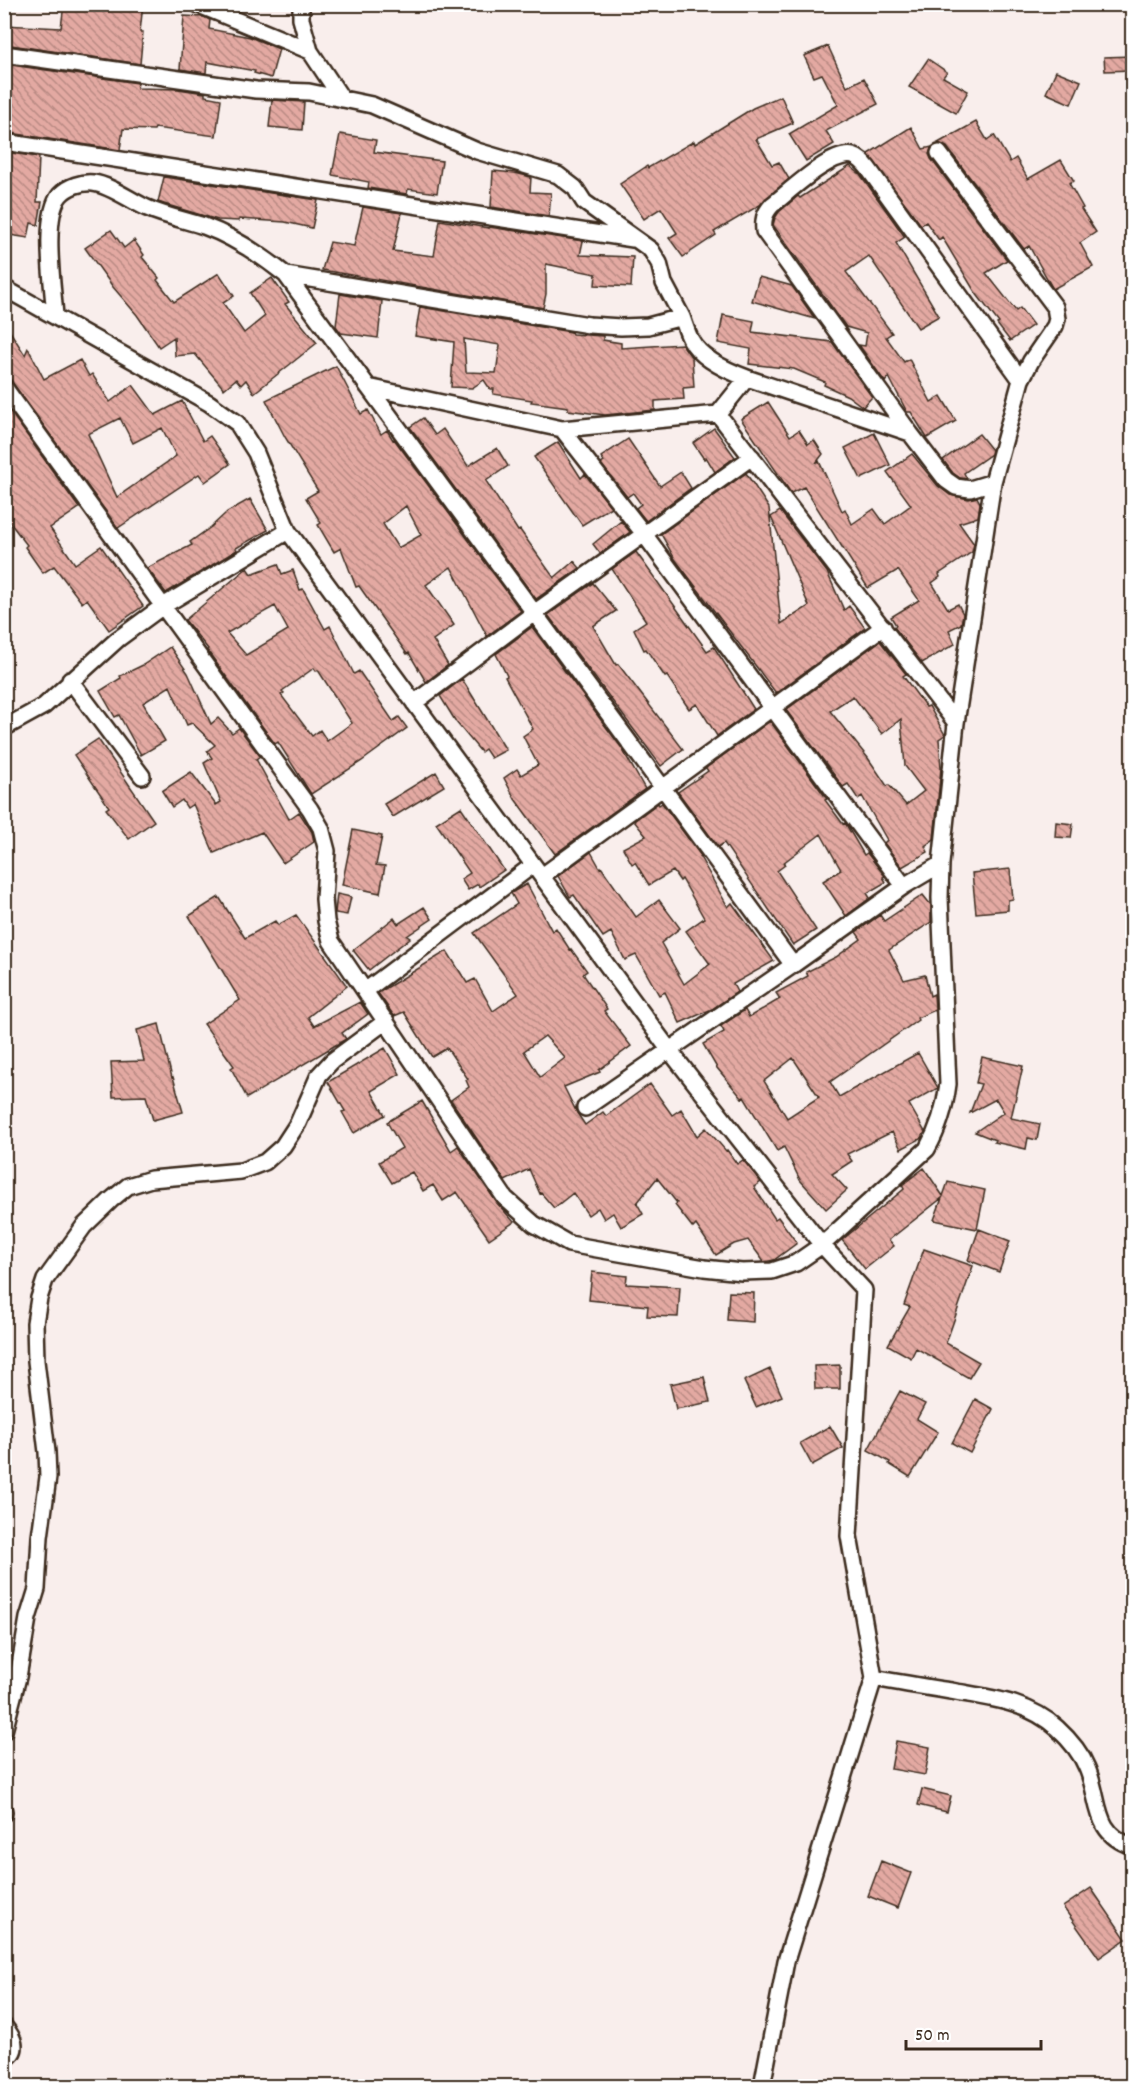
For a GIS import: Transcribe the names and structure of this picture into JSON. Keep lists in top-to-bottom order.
{
  "scale_bar": "50 m"
}
